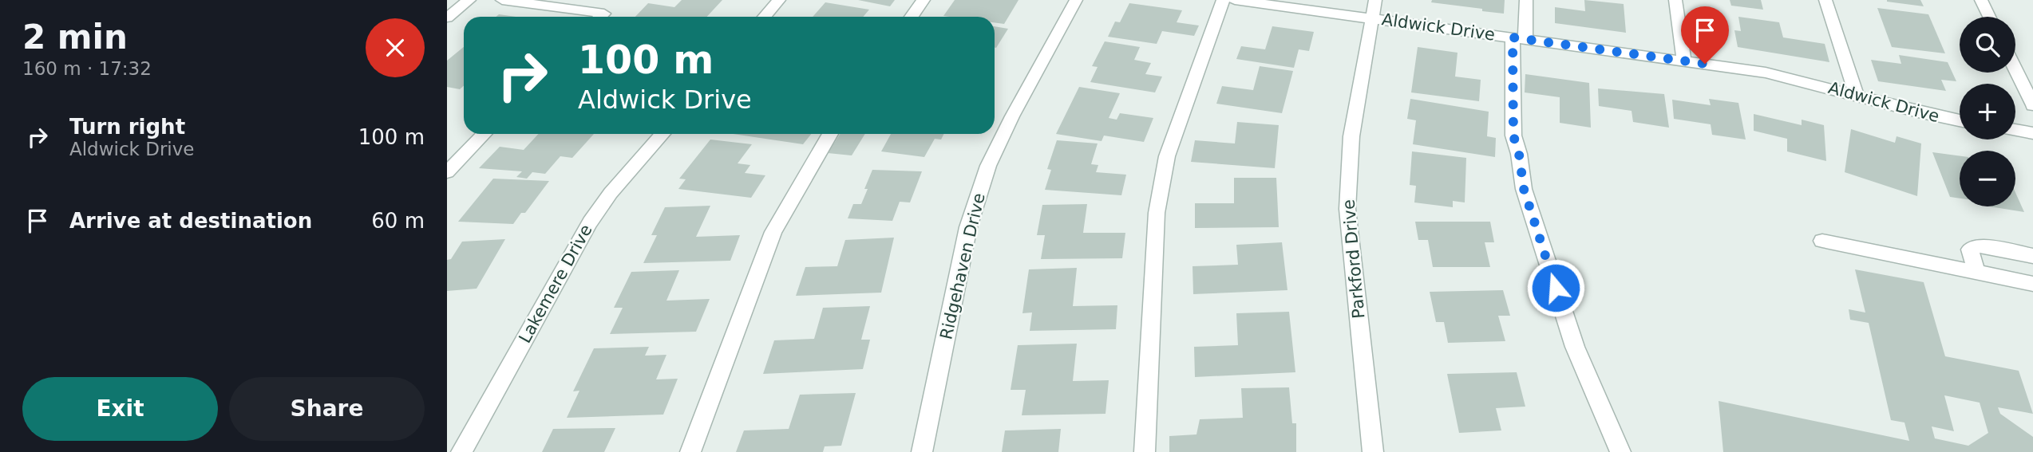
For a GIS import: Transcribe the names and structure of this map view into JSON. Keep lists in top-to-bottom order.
{
  "streets": {
    "street": [
      "Aldwick Drive",
      "Parkford Drive",
      "Ridgehaven Drive",
      "Lakemere Drive"
    ]
  },
  "crossings": [
    ["Aldwick Drive", "Parkford Drive"]
  ],
  "page": {
    "heading": ["2 min", "160 m · 17:32"],
    "map_buttons": ["+", "−"],
    "turn": ["100 m", "Aldwick Drive"],
    "list": [
      {
        "name": "Turn right",
        "note": "Aldwick Drive",
        "value": "100 m"
      },
      {
        "name": "Arrive at destination",
        "value": "60 m"
      }
    ],
    "buttons": ["Exit", "Share"]
  }
}
